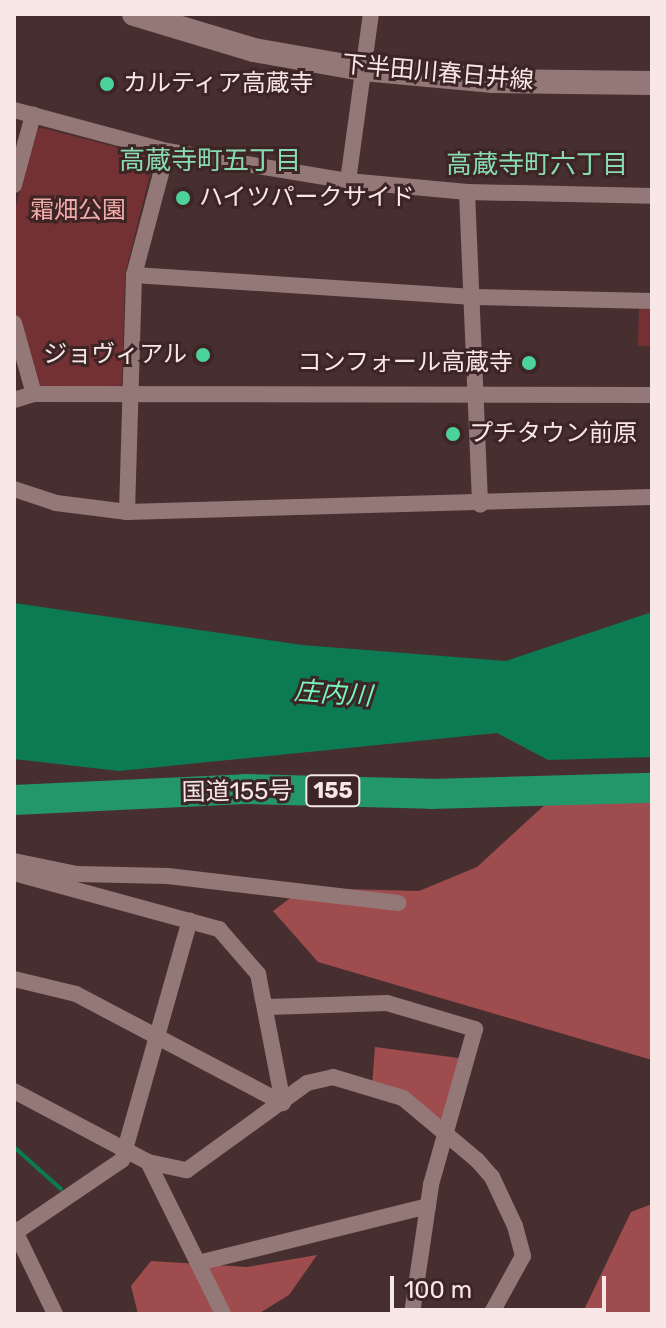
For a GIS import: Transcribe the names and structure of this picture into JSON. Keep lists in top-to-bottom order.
{
  "streets": {
    "highway": ["155", "国道155号"],
    "main road": ["下半田川春日井線"]
  },
  "districts": ["高蔵寺町五丁目", "高蔵寺町六丁目"],
  "water": ["庄内川"],
  "parks": ["霜畑公園"],
  "places": [
    "カルティア高蔵寺",
    "ハイツパークサイド",
    "ジョヴィアル",
    "コンフォール高蔵寺",
    "プチタウン前原"
  ],
  "scale_bar": "100 m"
}
